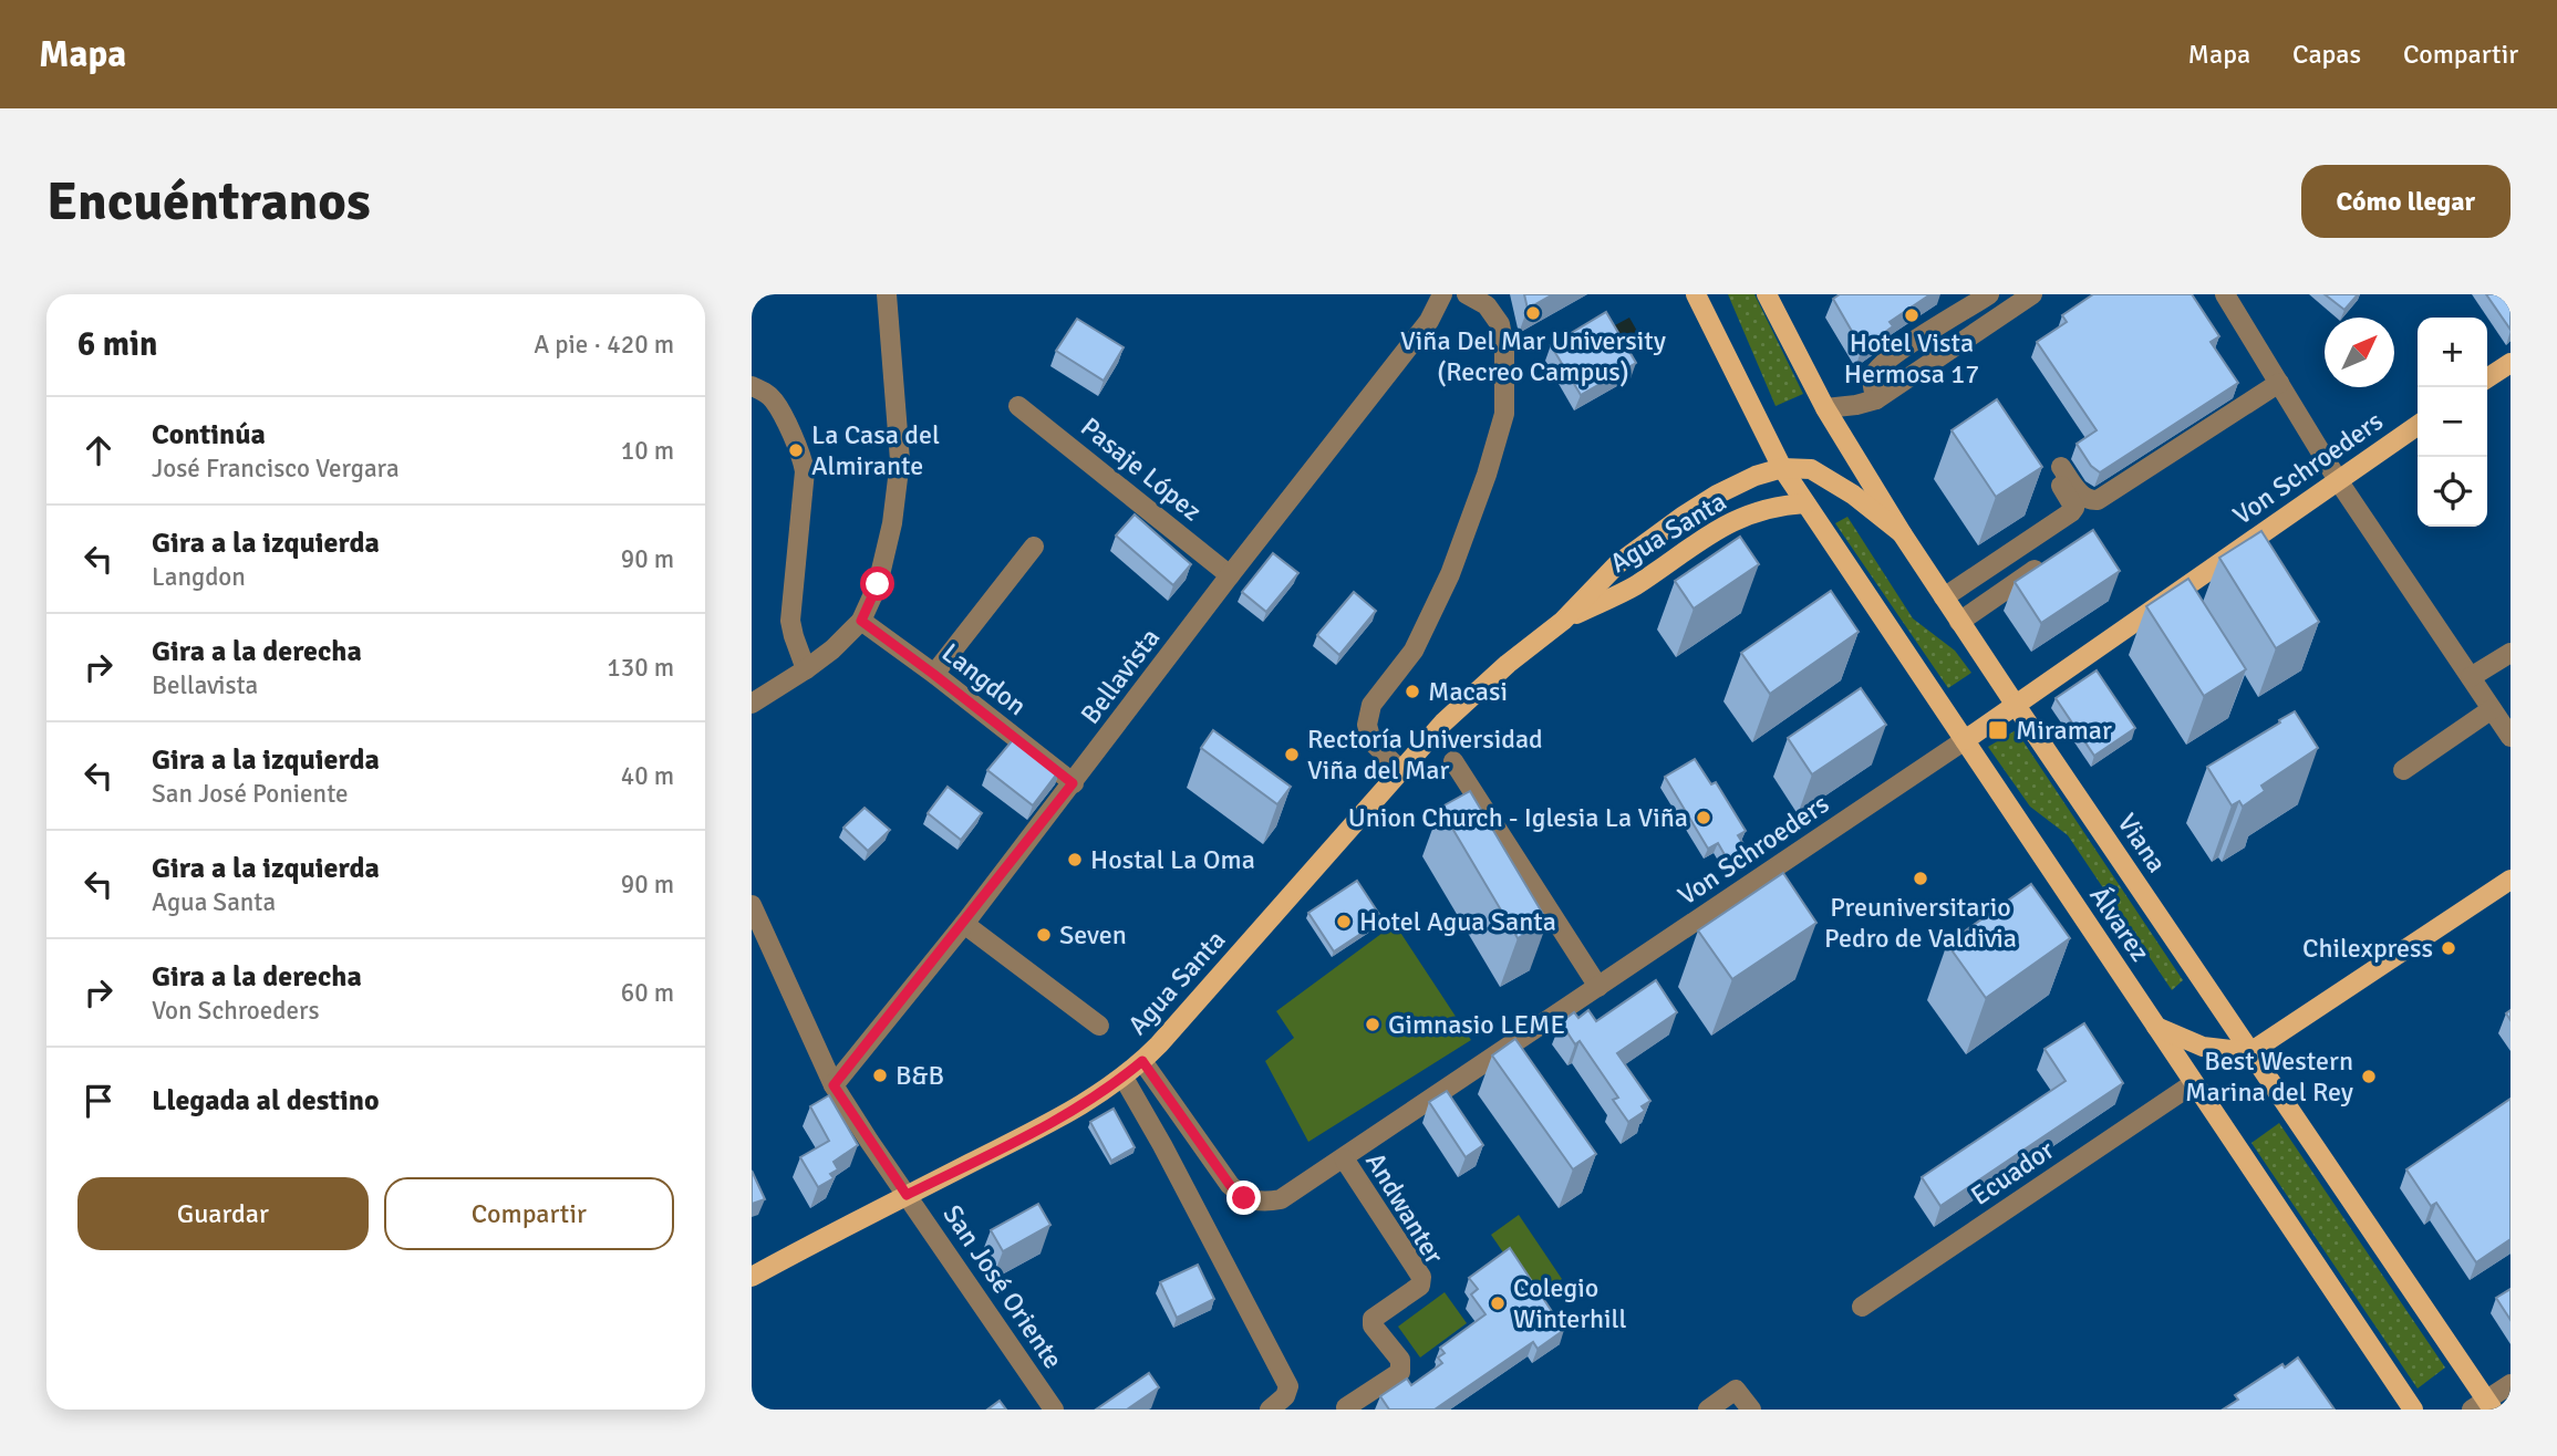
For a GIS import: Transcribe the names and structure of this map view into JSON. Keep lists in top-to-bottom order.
{
  "streets": {
    "main road": [
      "Von Schroeders",
      "Agua Santa",
      "Viana",
      "Álvarez"
    ],
    "street": [
      "Pasaje López",
      "Bellavista",
      "Langdon",
      "Ecuador",
      "Andwanter",
      "San José Oriente"
    ]
  },
  "crossings": [
    ["Von Schroeders", "Agua Santa"],
    ["Von Schroeders", "Viana"],
    ["Von Schroeders", "Álvarez"],
    ["Von Schroeders", "Andwanter"],
    ["Pasaje López", "Bellavista"],
    ["Agua Santa", "Álvarez"],
    ["Agua Santa", "San José Oriente"],
    ["Bellavista", "Langdon"],
    ["Bellavista", "San José Oriente"],
    ["Álvarez", "Ecuador"]
  ],
  "places": {
    "other": [
      "Viña Del Mar University (Recreo Campus)",
      "Hotel Vista Hermosa 17",
      "La Casa del Almirante",
      "Macasi",
      "Rectoría Universidad Viña del Mar",
      "Union Church - Iglesia La Viña",
      "Hostal La Oma",
      "Preuniversitario Pedro de Valdivia",
      "Hotel Agua Santa",
      "Seven",
      "Chilexpress",
      "Gimnasio LEME",
      "B&B",
      "Best Western Marina del Rey",
      "Colegio Winterhill"
    ],
    "transit": ["Miramar"]
  },
  "north": "top right",
  "page": {
    "header": "Mapa",
    "nav": ["Mapa", "Capas", "Compartir"],
    "buttons": [
      "Cómo llegar",
      ["Guardar", "Compartir"]
    ],
    "title": "Encuéntranos",
    "heading": ["6 min", "A pie · 420 m"],
    "map_buttons": ["+", "−"],
    "list": [
      ["Continúa", "José Francisco Vergara", "10 m"],
      ["Gira a la izquierda", "Langdon", "90 m"],
      ["Gira a la derecha", "Bellavista", "130 m"],
      ["Gira a la izquierda", "San José Poniente", "40 m"],
      ["Gira a la izquierda", "Agua Santa", "90 m"],
      ["Gira a la derecha", "Von Schroeders", "60 m"],
      "Llegada al destino"
    ]
  }
}
